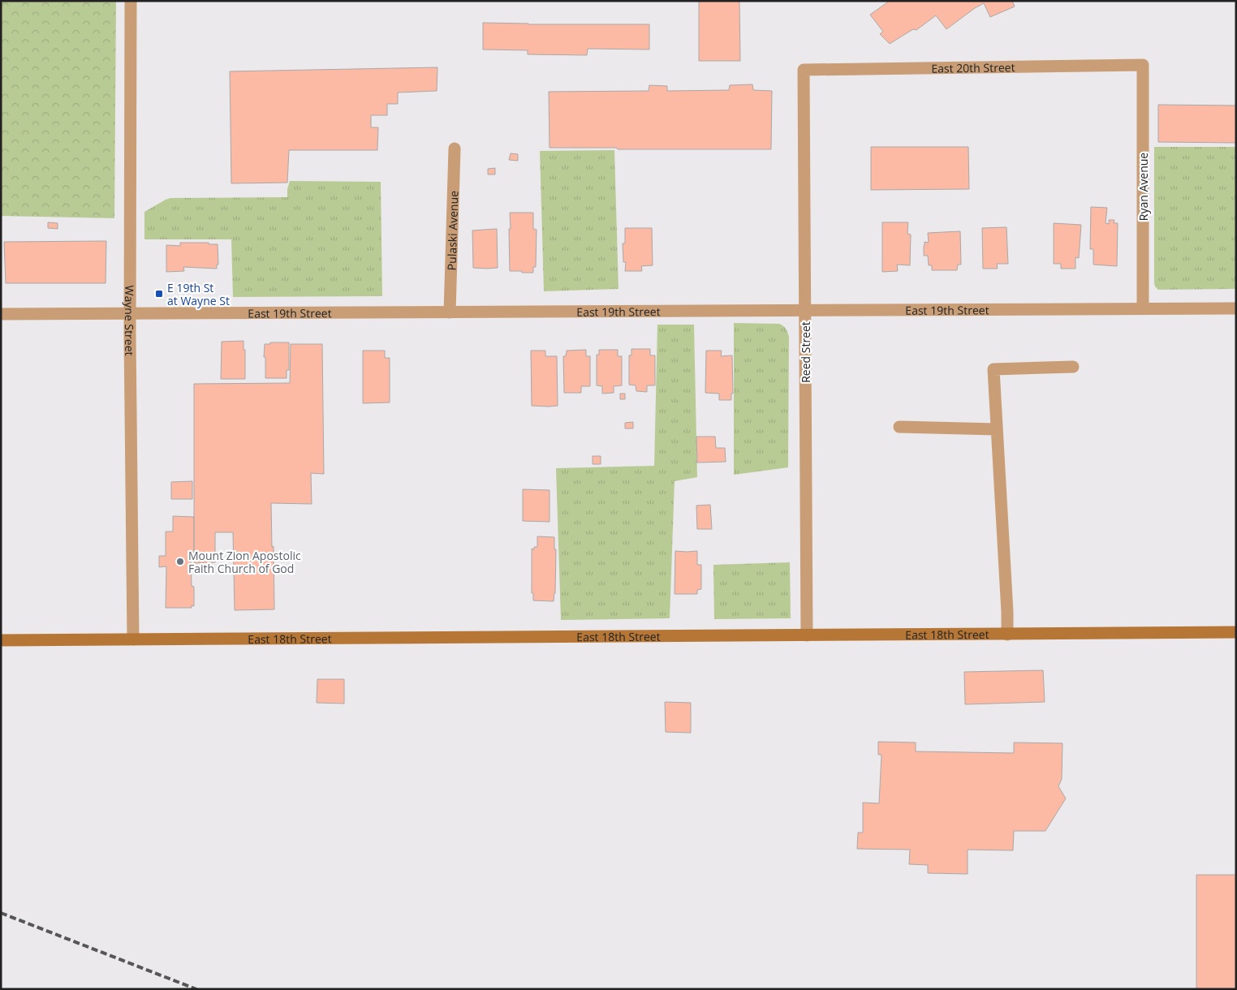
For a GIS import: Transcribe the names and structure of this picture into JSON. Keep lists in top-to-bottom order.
{
  "streets": {
    "main road": ["East 18th Street"],
    "street": [
      "East 20th Street",
      "Ryan Avenue",
      "Pulaski Avenue",
      "East 19th Street",
      "Wayne Street",
      "Reed Street"
    ]
  },
  "crossings": [
    ["East 20th Street", "Ryan Avenue"],
    ["East 20th Street", "Reed Street"],
    ["Ryan Avenue", "East 19th Street"],
    ["Pulaski Avenue", "East 19th Street"],
    ["East 19th Street", "Wayne Street"],
    ["East 19th Street", "Reed Street"],
    ["Wayne Street", "East 18th Street"],
    ["Reed Street", "East 18th Street"]
  ],
  "places": {
    "transit": ["E 19th St at Wayne St"],
    "other": ["Mount Zion Apostolic Faith Church of God"]
  }
}
